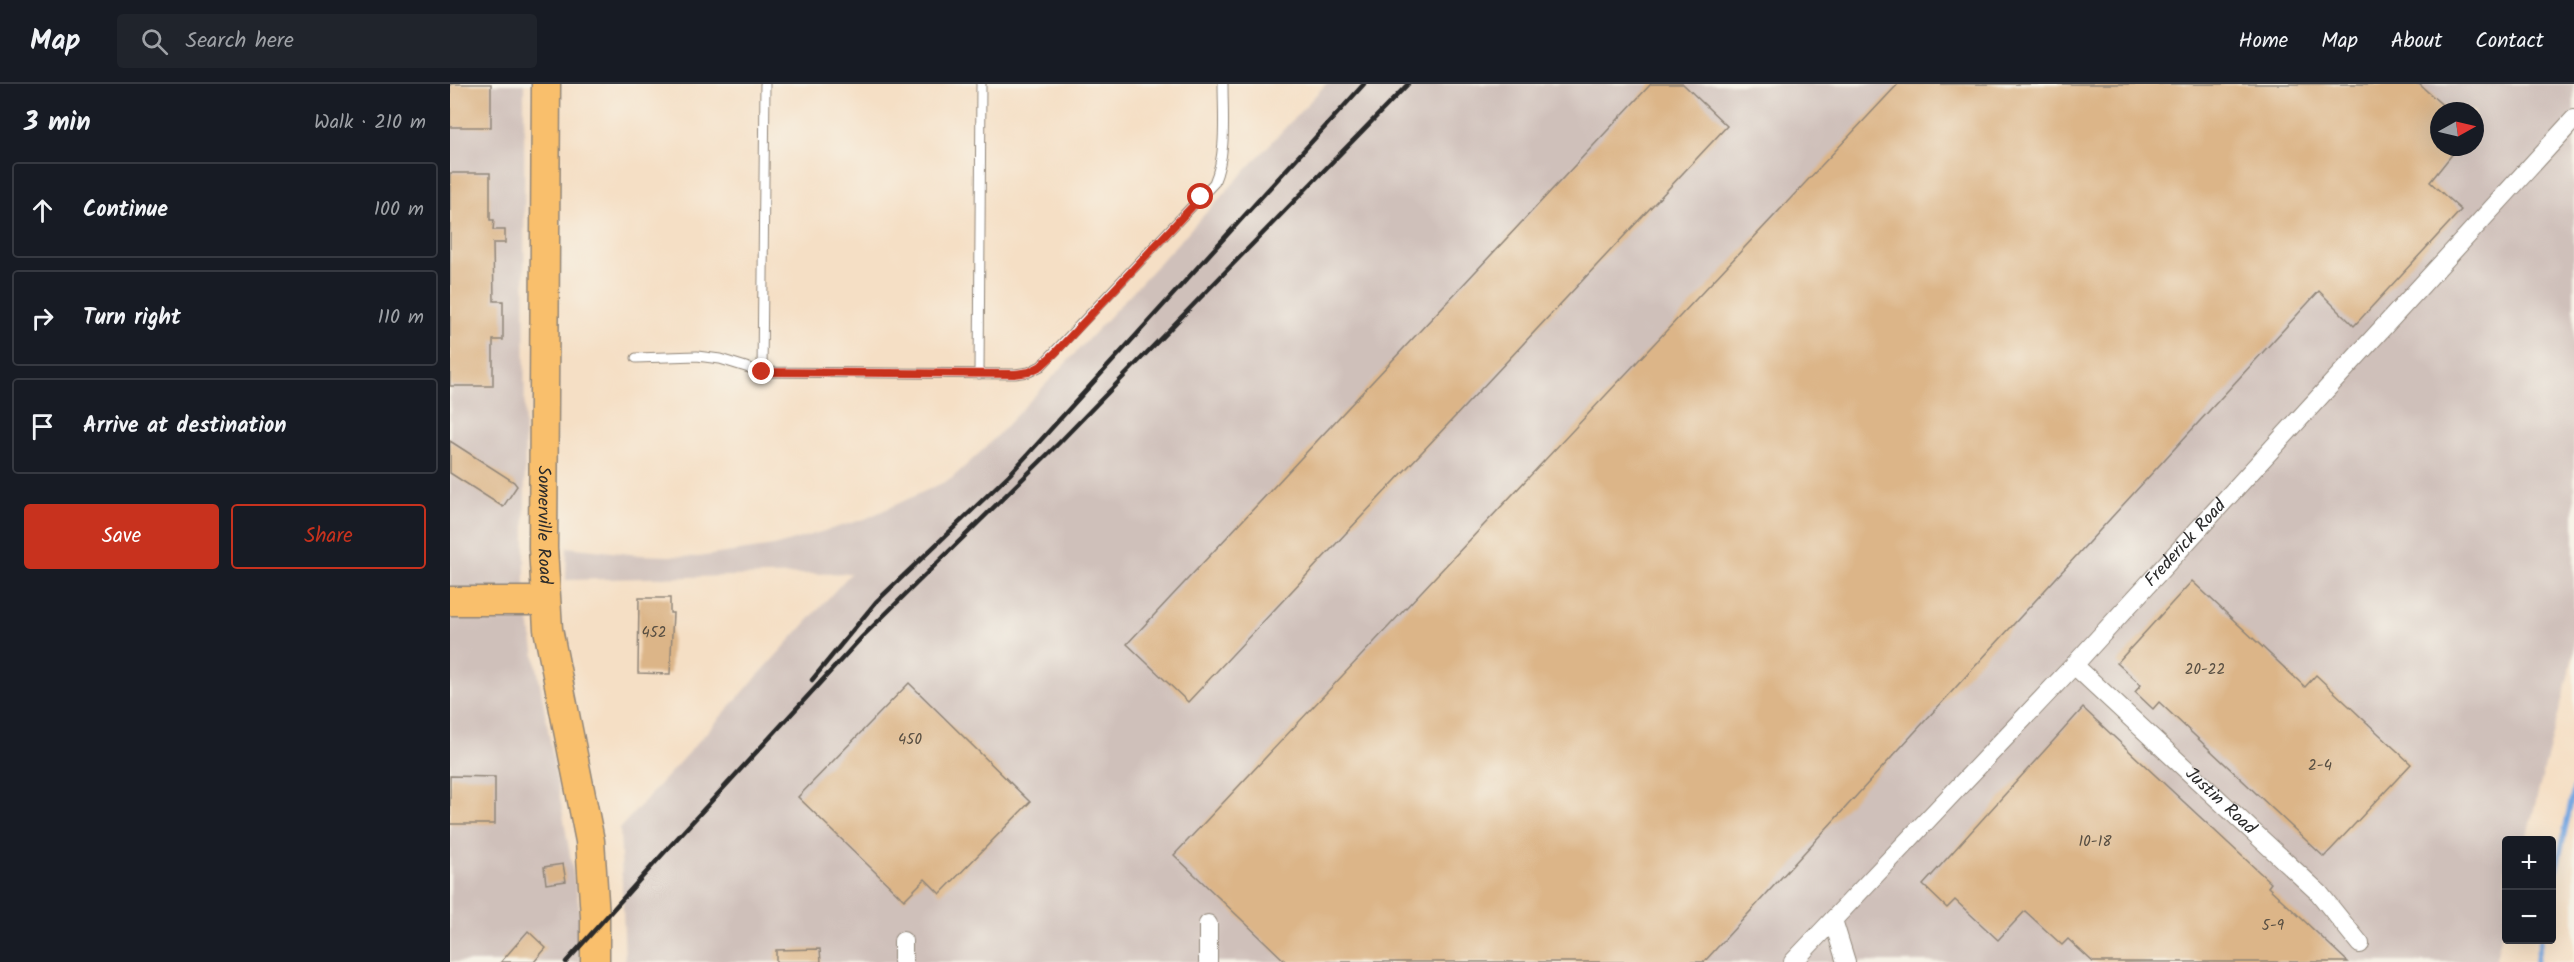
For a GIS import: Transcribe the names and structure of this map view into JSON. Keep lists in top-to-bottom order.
{
  "streets": {
    "main road": ["Somerville Road"],
    "street": ["Frederick Road", "Justin Road"]
  },
  "crossings": [
    ["Frederick Road", "Justin Road"]
  ],
  "house_numbers": [
    "452",
    "20-22",
    "450",
    "2-4",
    "10-18",
    "5-9"
  ],
  "north": "right",
  "page": {
    "header": "Map",
    "search": "Search here",
    "nav": [
      "Home",
      "Map",
      "About",
      "Contact"
    ],
    "heading": ["3 min", "Walk · 210 m"],
    "list": [
      ["Continue", "100 m"],
      ["Turn right", "110 m"],
      "Arrive at destination"
    ],
    "buttons": ["Save", "Share"],
    "map_buttons": ["+", "−"]
  }
}
